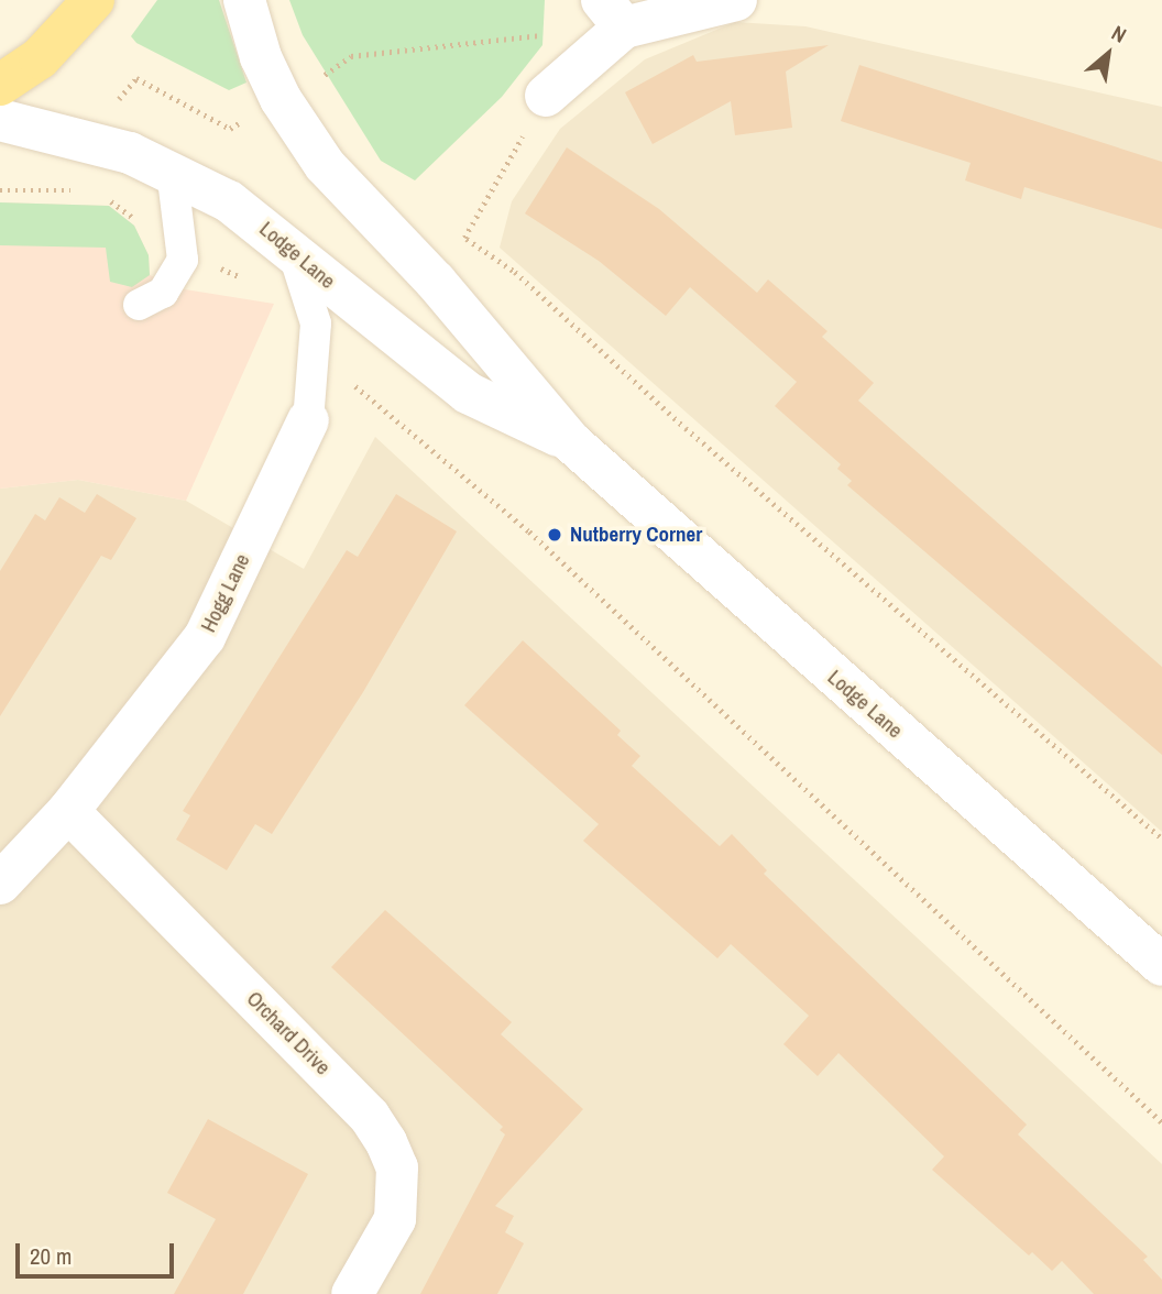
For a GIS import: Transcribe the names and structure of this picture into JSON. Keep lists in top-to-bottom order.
{
  "streets": {
    "street": ["Lodge Lane", "Hogg Lane", "Orchard Drive"]
  },
  "crossings": [
    ["Lodge Lane", "Hogg Lane"],
    ["Hogg Lane", "Orchard Drive"]
  ],
  "places": ["Nutberry Corner"],
  "scale_bar": "20 m",
  "north": "top right"
}
